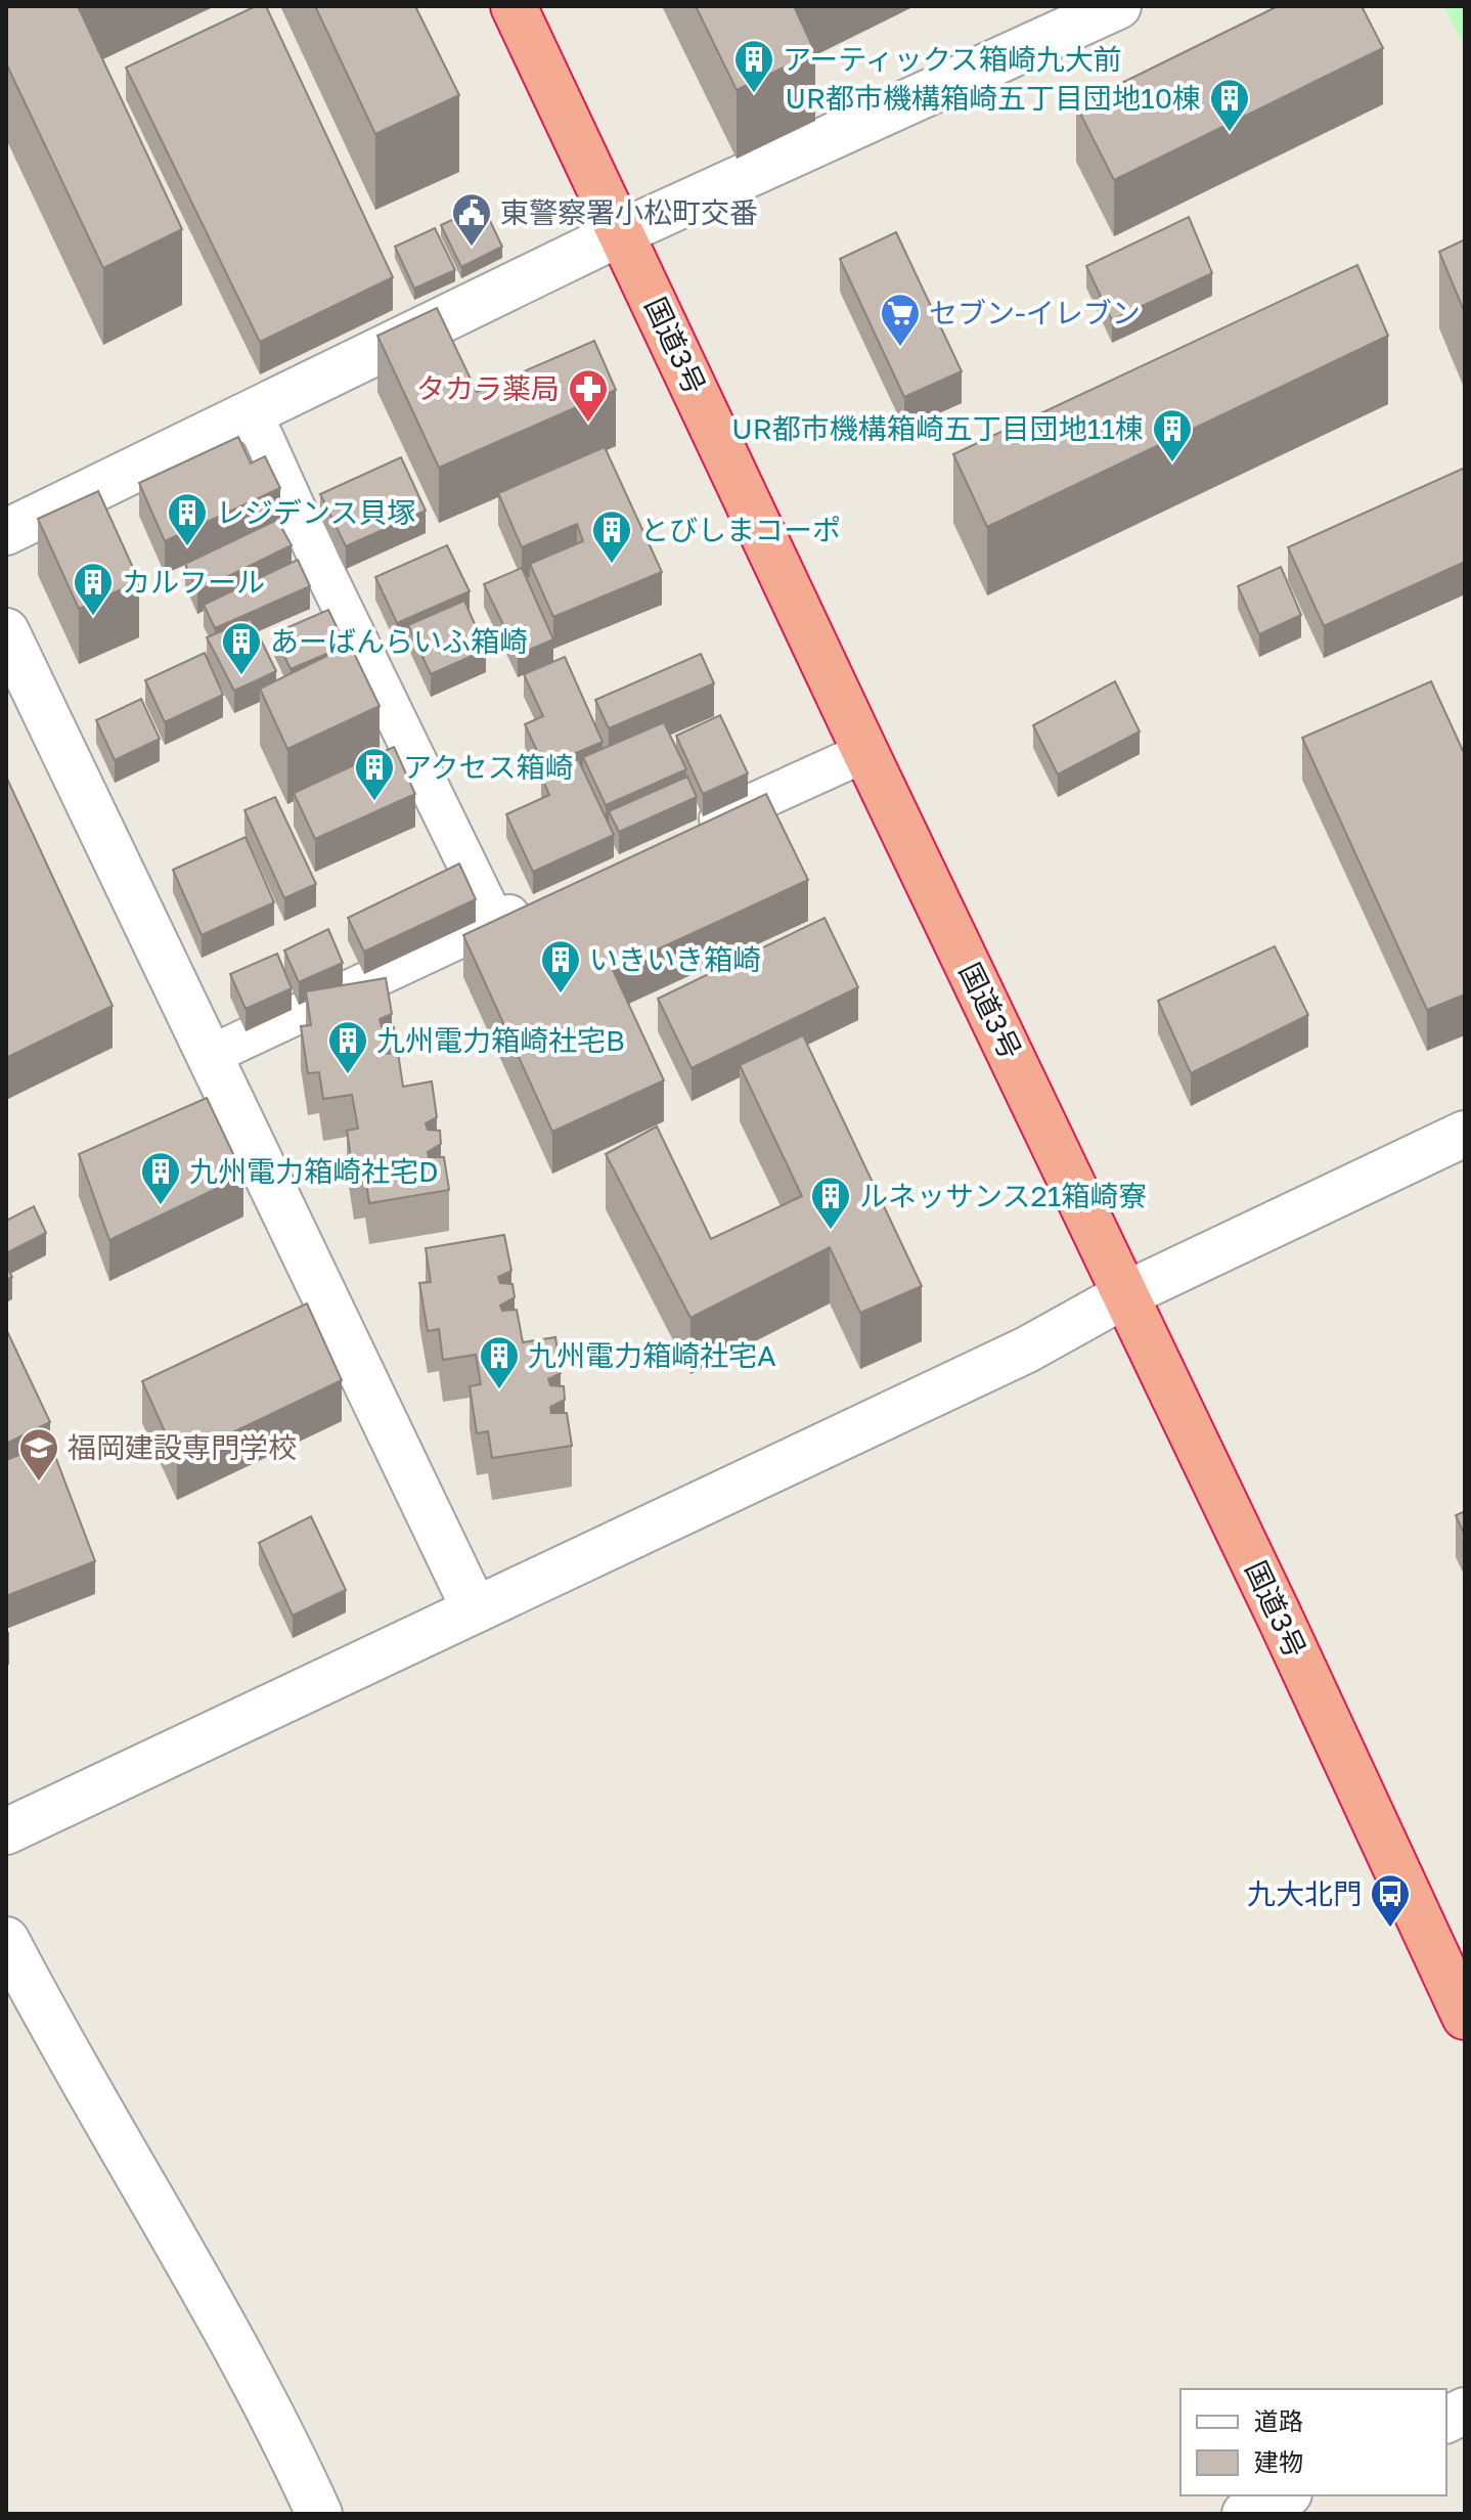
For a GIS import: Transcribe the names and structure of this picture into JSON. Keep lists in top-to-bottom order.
{
  "streets": {
    "highway": ["国道3号"]
  },
  "places": {
    "building": [
      "アーティックス箱崎九大前",
      "UR都市機構箱崎五丁目団地10棟",
      "UR都市機構箱崎五丁目団地11棟",
      "レジデンス貝塚",
      "とびしまコーポ",
      "カルフール",
      "あーばんらいふ箱崎",
      "アクセス箱崎",
      "いきいき箱崎",
      "九州電力箱崎社宅B",
      "九州電力箱崎社宅D",
      "ルネッサンス21箱崎寮",
      "九州電力箱崎社宅A"
    ],
    "public building": ["東警察署小松町交番"],
    "supermarket": ["セブン-イレブン"],
    "pharmacy": ["タカラ薬局"],
    "school or university": ["福岡建設専門学校"],
    "bus stop": ["九大北門"]
  },
  "legend": ["道路", "建物"]
}
